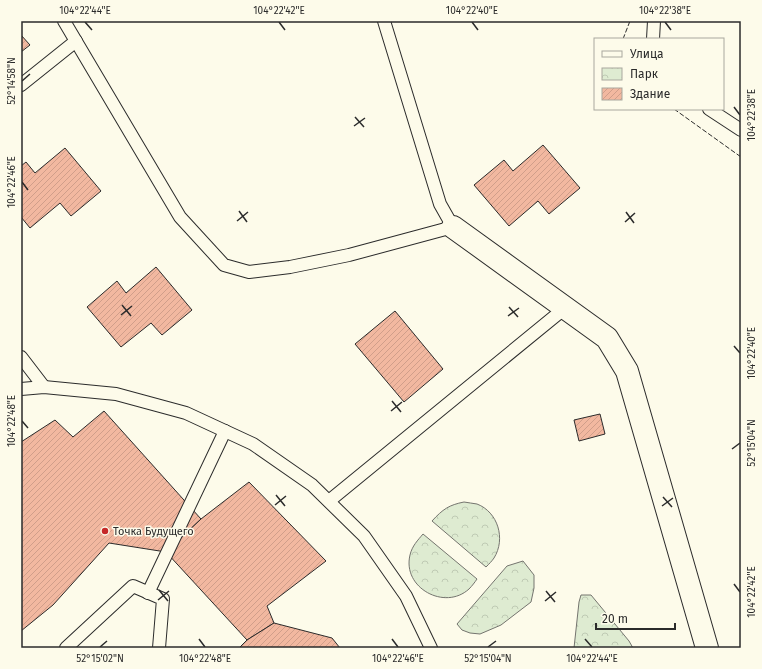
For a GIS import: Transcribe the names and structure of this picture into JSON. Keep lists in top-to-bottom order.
{
  "places": ["Точка Будущего"],
  "legend": ["Улица", "Парк", "Здание"],
  "scale_bar": "20 m",
  "coordinates": [
    "104°22'44\"E",
    "104°22'42\"E",
    "104°22'40\"E",
    "104°22'38\"E",
    "52°14'58\"N",
    "104°22'46\"E",
    "104°22'48\"E",
    "52°15'04\"N",
    "52°15'02\"N"
  ]
}
